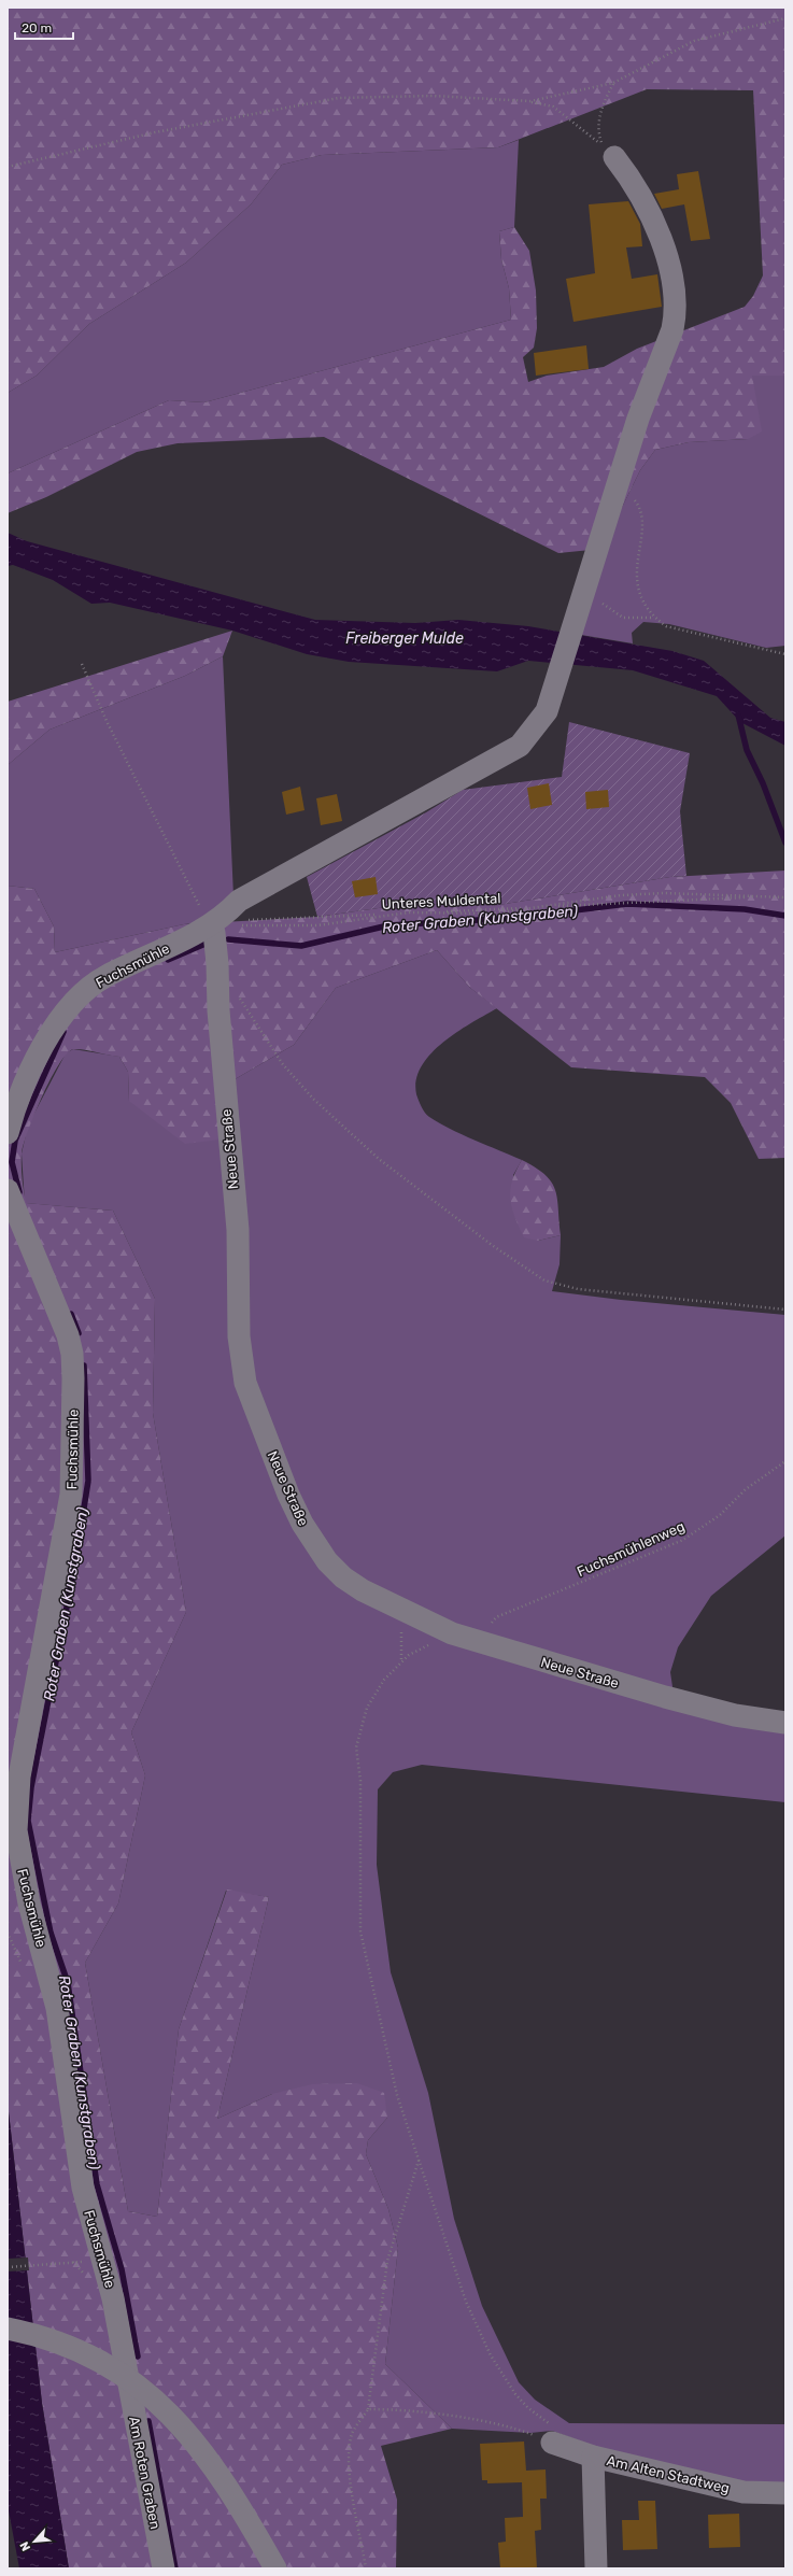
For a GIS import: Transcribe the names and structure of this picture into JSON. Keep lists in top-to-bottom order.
{
  "streets": {
    "street": [
      "Fuchsmühle",
      "Neue Straße",
      "Am Roten Graben",
      "Am Alten Stadtweg"
    ],
    "path": ["Unteres Muldental", "Fuchsmühlenweg"]
  },
  "crossings": [
    ["Unteres Muldental", "Fuchsmühle"],
    ["Fuchsmühle", "Neue Straße"],
    ["Fuchsmühle", "Am Roten Graben"],
    ["Neue Straße", "Fuchsmühlenweg"]
  ],
  "water": ["Freiberger Mulde", "Roter Graben (Kunstgraben)"],
  "scale_bar": "20 m",
  "north": "bottom left"
}
